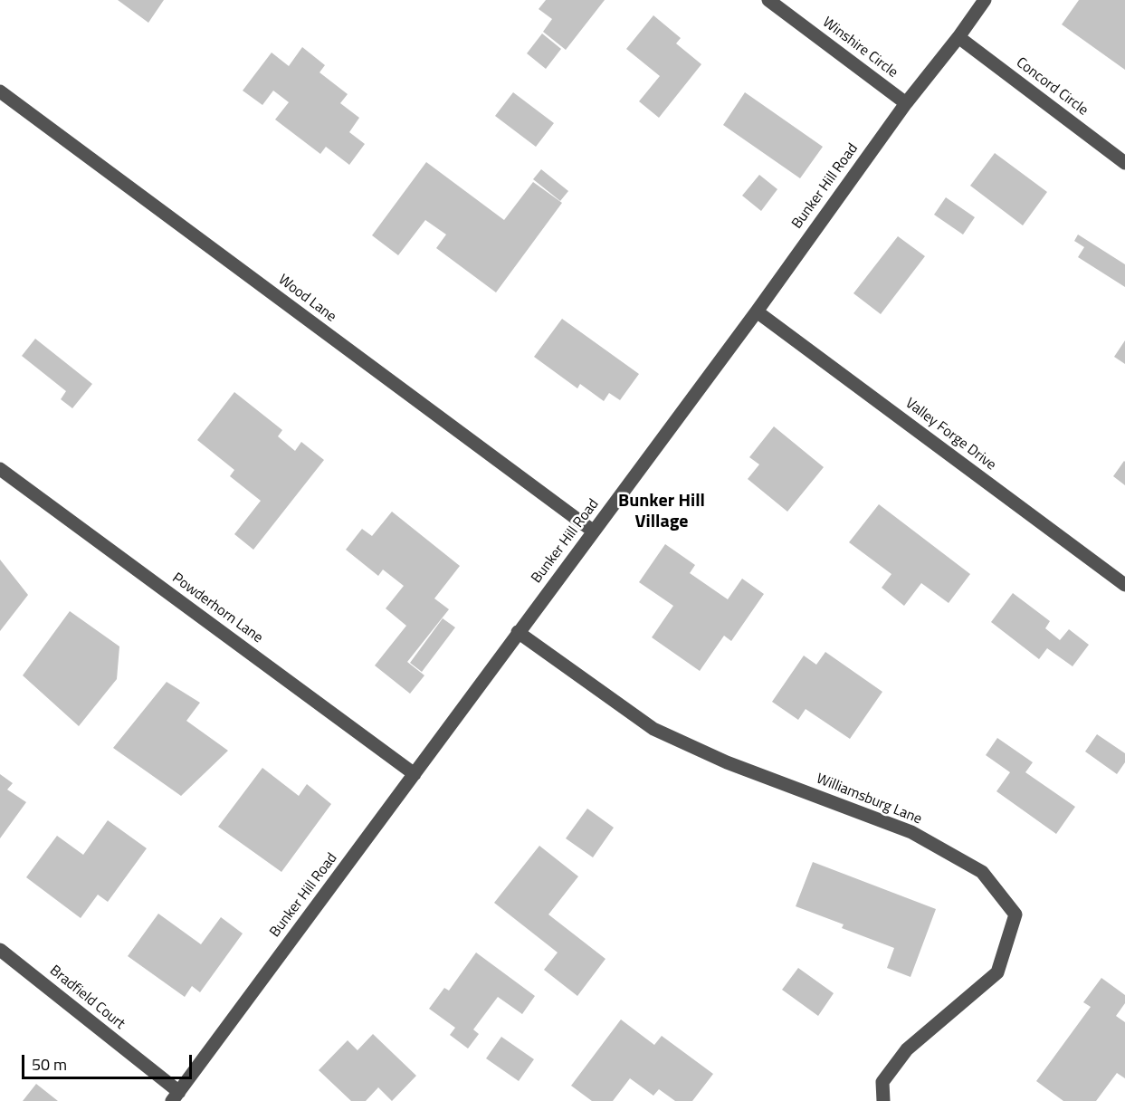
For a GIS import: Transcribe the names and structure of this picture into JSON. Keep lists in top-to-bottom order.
{
  "streets": {
    "street": [
      "Winshire Circle",
      "Concord Circle",
      "Bunker Hill Road",
      "Wood Lane",
      "Valley Forge Drive",
      "Powderhorn Lane",
      "Williamsburg Lane",
      "Bradfield Court"
    ]
  },
  "crossings": [
    ["Winshire Circle", "Bunker Hill Road"],
    ["Concord Circle", "Bunker Hill Road"],
    ["Bunker Hill Road", "Wood Lane"],
    ["Bunker Hill Road", "Valley Forge Drive"],
    ["Bunker Hill Road", "Powderhorn Lane"],
    ["Bunker Hill Road", "Williamsburg Lane"],
    ["Bunker Hill Road", "Bradfield Court"]
  ],
  "districts": ["Bunker Hill Village"],
  "scale_bar": "50 m"
}
